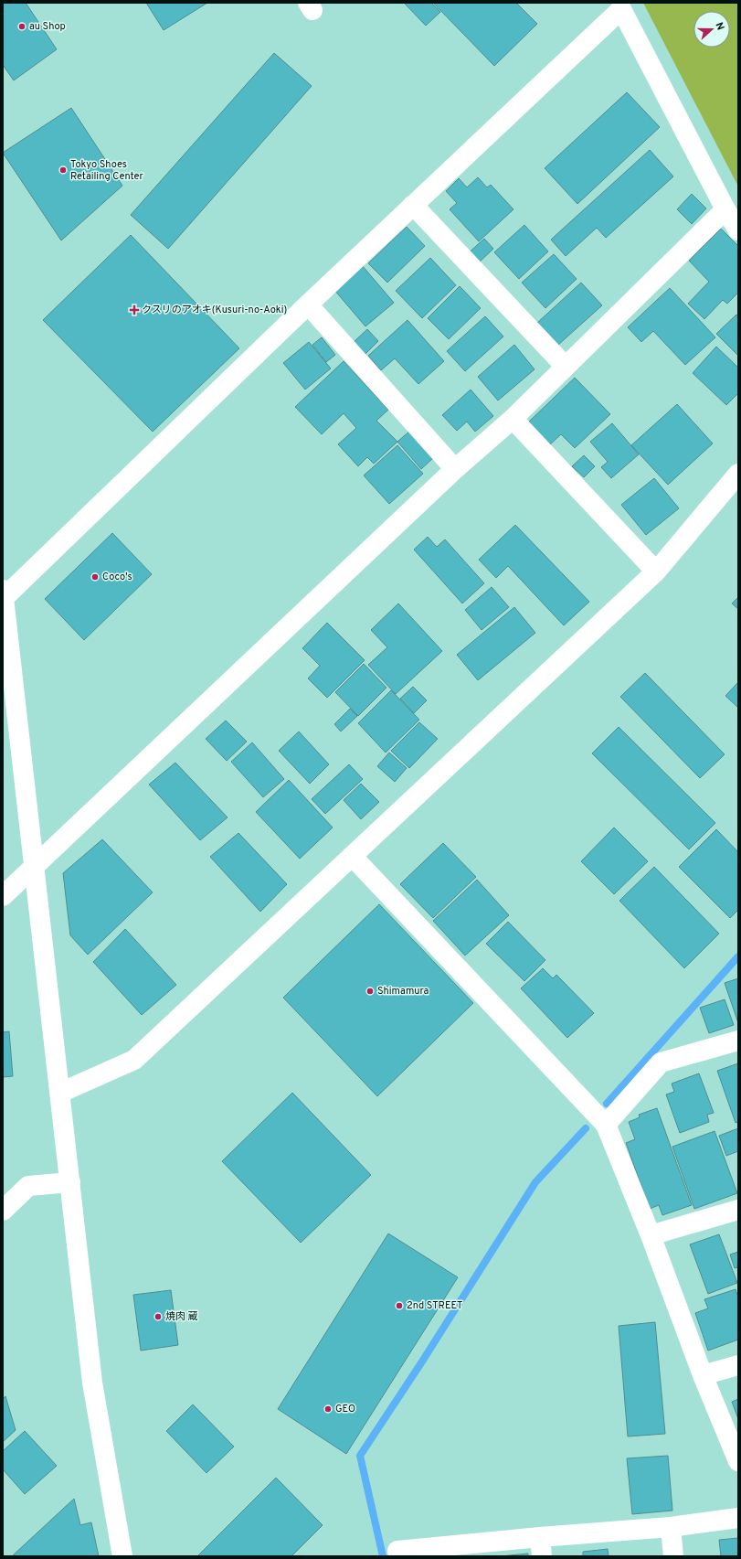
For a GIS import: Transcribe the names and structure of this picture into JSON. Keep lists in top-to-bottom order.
{
  "places": {
    "other": [
      "au Shop",
      "Tokyo Shoes Retailing Center",
      "Coco's",
      "Shimamura",
      "2nd STREET",
      "焼肉 蔵",
      "GEO"
    ],
    "health": ["クスリのアオキ(Kusuri-no-Aoki)"]
  },
  "north": "right"
}
